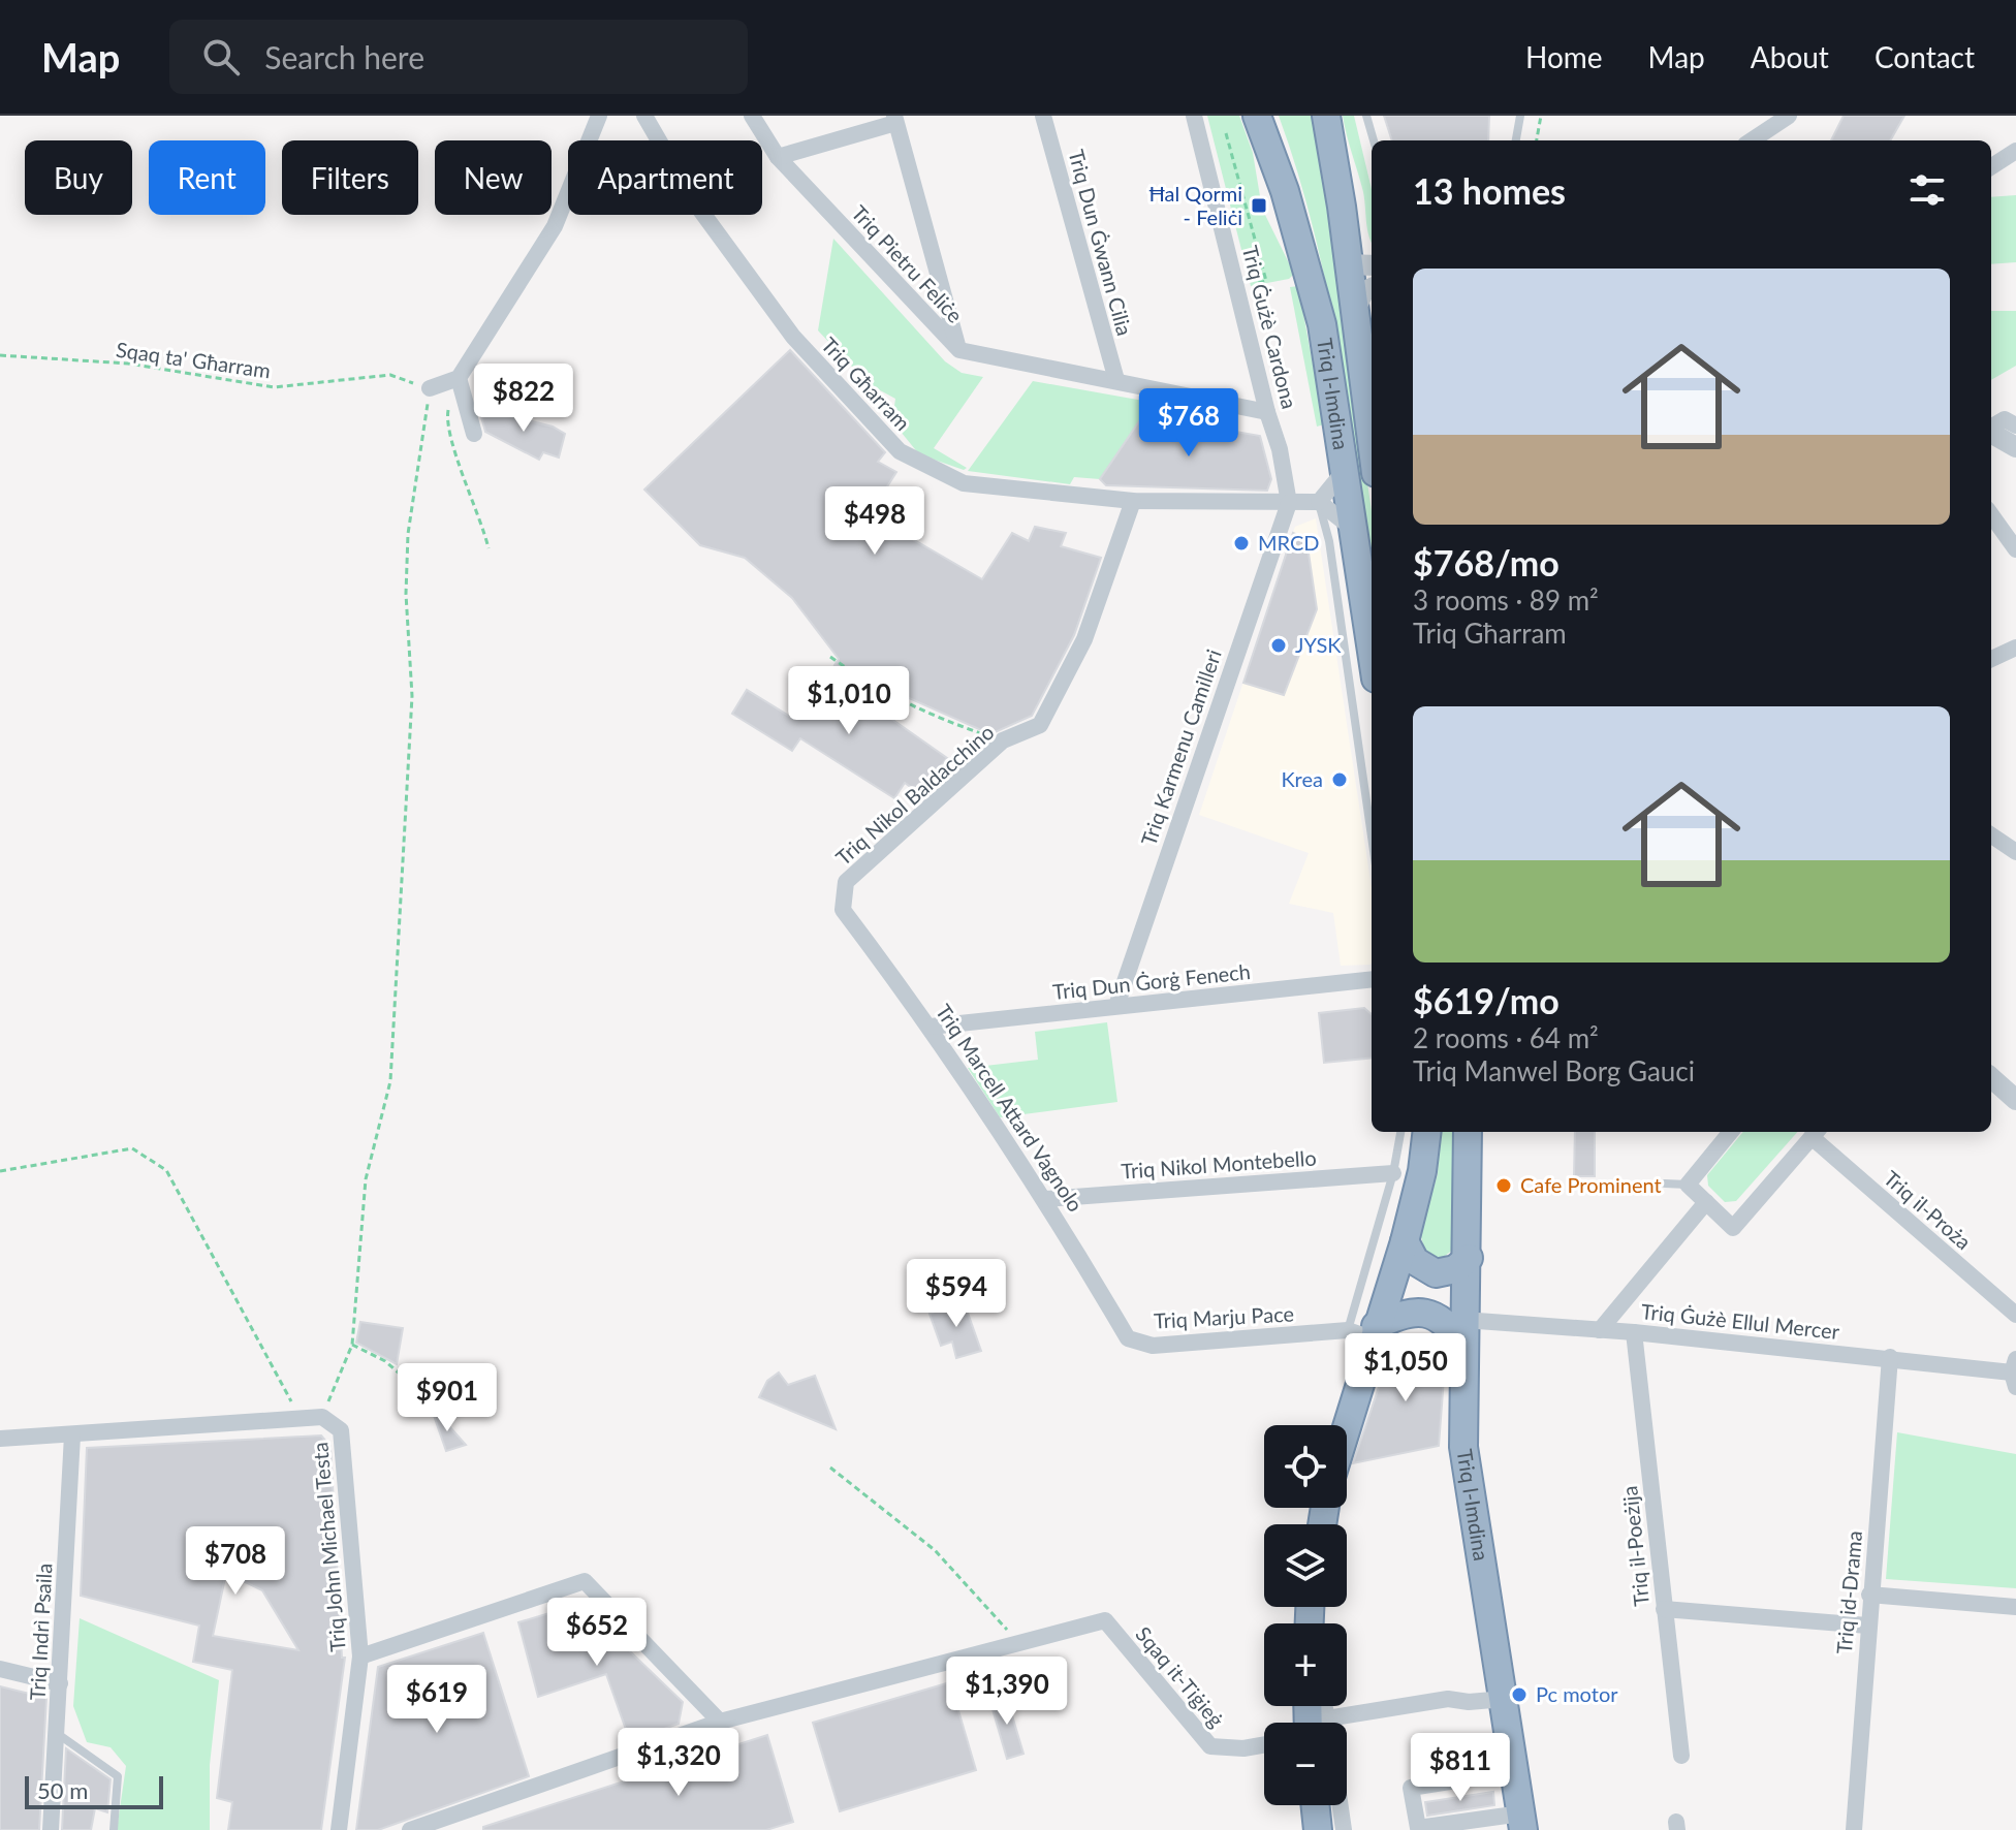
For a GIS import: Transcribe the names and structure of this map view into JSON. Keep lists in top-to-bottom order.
{
  "streets": {
    "highway": ["Triq l-Imdina"],
    "street": [
      "Triq Dun Ġwann Cilia",
      "Triq Pietru Feliċe",
      "Triq Ġużè Cardona",
      "Triq Għarram",
      "Triq Karmenu Camilleri",
      "Triq Nikol Baldacchino",
      "Triq Dun Ġorġ Fenech",
      "Triq Marcell Attard Vagnolo",
      "Triq Nikol Montebello",
      "Triq il-Proża",
      "Triq Marju Pace",
      "Triq Ġużè Ellul Mercer",
      "Triq il-Poeżija",
      "Triq John Michael Testa",
      "Triq id-Drama",
      "Triq Indrì Psaila",
      "Sqaq it-Tiġieġ"
    ],
    "path": ["Sqaq ta' Għarram"]
  },
  "crossings": [
    ["Triq Dun Ġwann Cilia", "Triq Pietru Feliċe"],
    ["Triq Pietru Feliċe", "Triq Ġużè Cardona"],
    ["Triq Ġużè Cardona", "Triq Għarram"],
    ["Triq Ġużè Cardona", "Triq Karmenu Camilleri"],
    ["Triq Għarram", "Triq Karmenu Camilleri"],
    ["Triq Għarram", "Triq Nikol Baldacchino"],
    ["Triq l-Imdina", "Triq Ġużè Ellul Mercer"],
    ["Triq Karmenu Camilleri", "Triq Dun Ġorġ Fenech"],
    ["Triq Nikol Baldacchino", "Triq Marcell Attard Vagnolo"],
    ["Triq Dun Ġorġ Fenech", "Triq Marcell Attard Vagnolo"],
    ["Triq Marcell Attard Vagnolo", "Triq Nikol Montebello"],
    ["Triq Marcell Attard Vagnolo", "Triq Marju Pace"],
    ["Triq Ġużè Ellul Mercer", "Triq il-Poeżija"],
    ["Triq Ġużè Ellul Mercer", "Triq id-Drama"]
  ],
  "places": {
    "transit": ["Ħal Qormi - Feliċi"],
    "other": [
      "MRCD",
      "JYSK",
      "Krea",
      "Cafe Prominent",
      "Pc motor"
    ]
  },
  "scale_bar": "50 m",
  "page": {
    "header": "Map",
    "search": "Search here",
    "nav": [
      "Home",
      "Map",
      "About",
      "Contact"
    ],
    "chip": [
      "Buy",
      "Rent",
      "Filters",
      "New",
      "Apartment"
    ],
    "heading": "13 homes",
    "list": [
      {
        "name": "$768/mo",
        "note": "3 rooms · 89 m² · Triq Għarram"
      },
      {
        "name": "$619/mo",
        "note": "2 rooms · 64 m² · Triq Manwel Borg Gauci"
      }
    ],
    "price": [
      "$822",
      "$768",
      "$498",
      "$1,010",
      "$594",
      "$1,050",
      "$901",
      "$708",
      "$652",
      "$1,390",
      "$619",
      "$1,320",
      "$811"
    ],
    "map_buttons": ["+", "−"],
    "scale": "50 m"
  }
}
